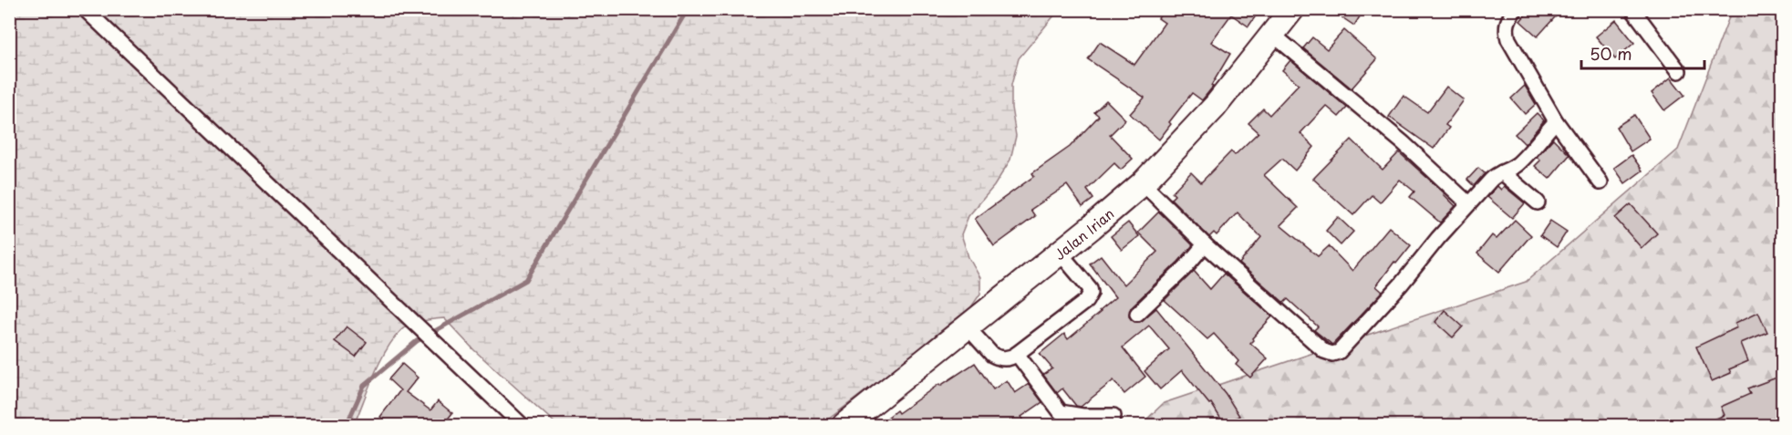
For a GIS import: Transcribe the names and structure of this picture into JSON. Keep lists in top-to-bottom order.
{
  "streets": {
    "main road": ["Jalan Irian"]
  },
  "scale_bar": "50 m"
}
